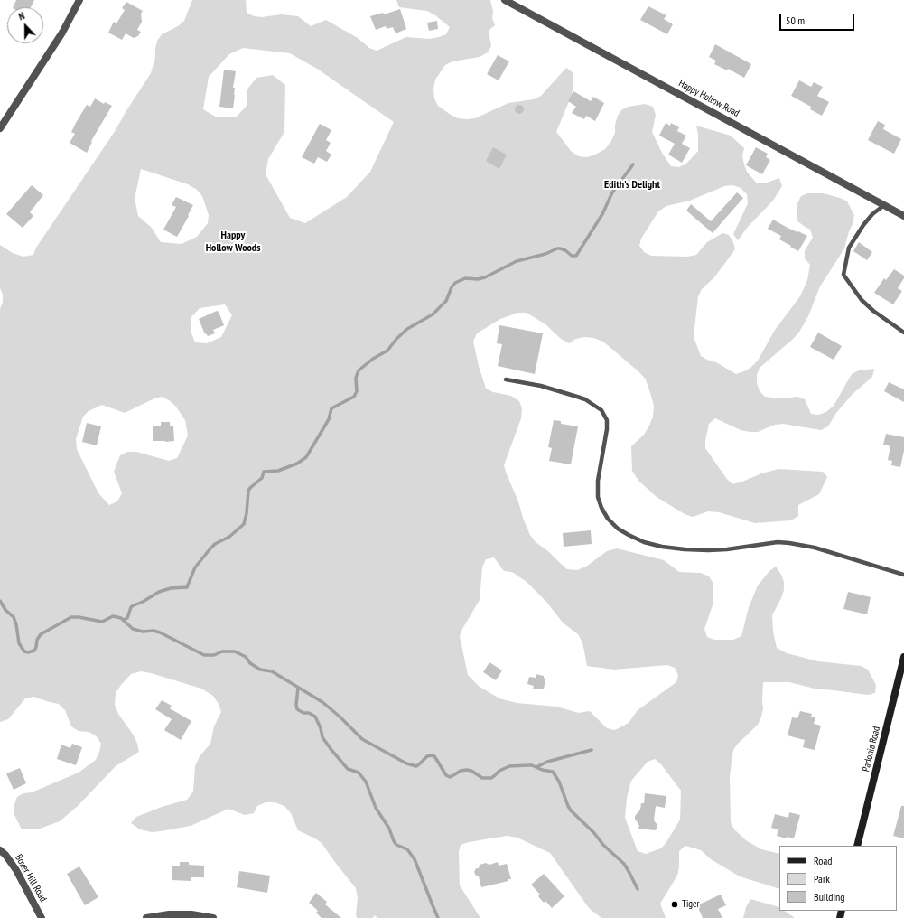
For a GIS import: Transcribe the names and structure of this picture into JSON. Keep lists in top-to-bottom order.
{
  "streets": {
    "main road": ["Padonia Road"],
    "street": ["Happy Hollow Road", "Boxer Hill Road"]
  },
  "districts": ["Edith's Delight", "Happy Hollow Woods"],
  "places": ["Tiger"],
  "legend": ["Road", "Park", "Building"],
  "scale_bar": "50 m",
  "north": "top"
}
